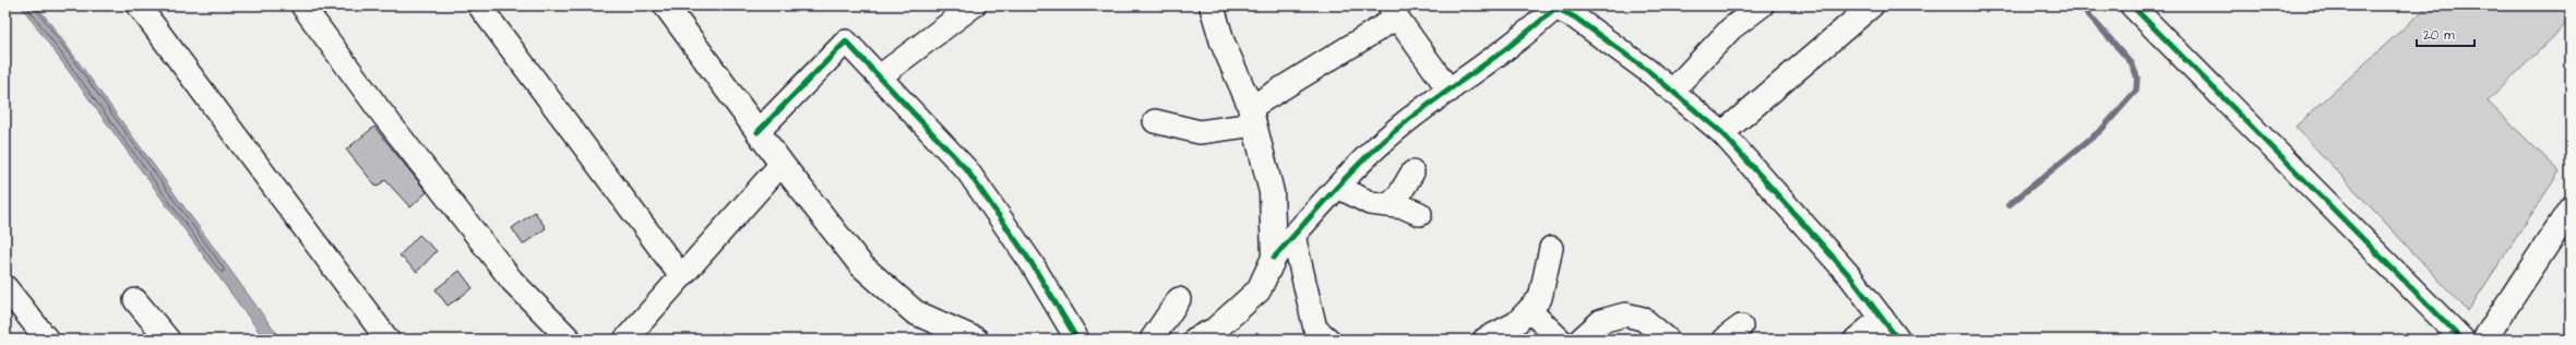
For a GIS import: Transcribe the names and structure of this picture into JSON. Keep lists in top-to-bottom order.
{
  "scale_bar": "20 m"
}
